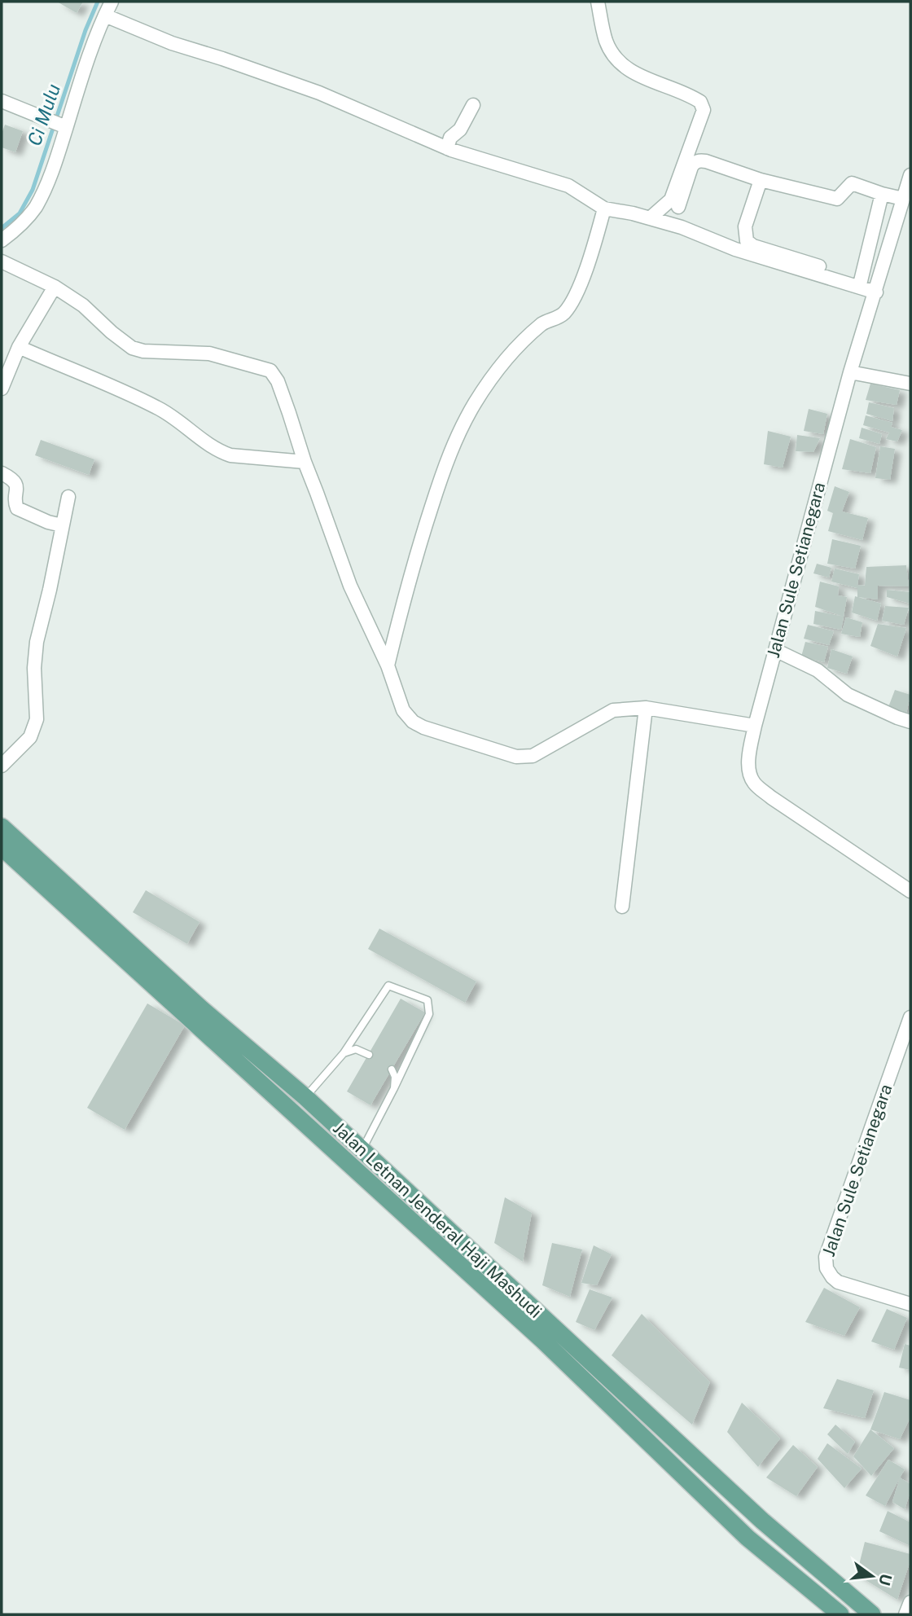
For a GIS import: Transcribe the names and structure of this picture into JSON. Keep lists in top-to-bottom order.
{
  "streets": {
    "main road": ["Jalan Letnan Jenderal Haji Mashudi"],
    "street": ["Jalan Sule Setianegara"]
  },
  "water": ["Ci Mulu"],
  "north": "right"
}
